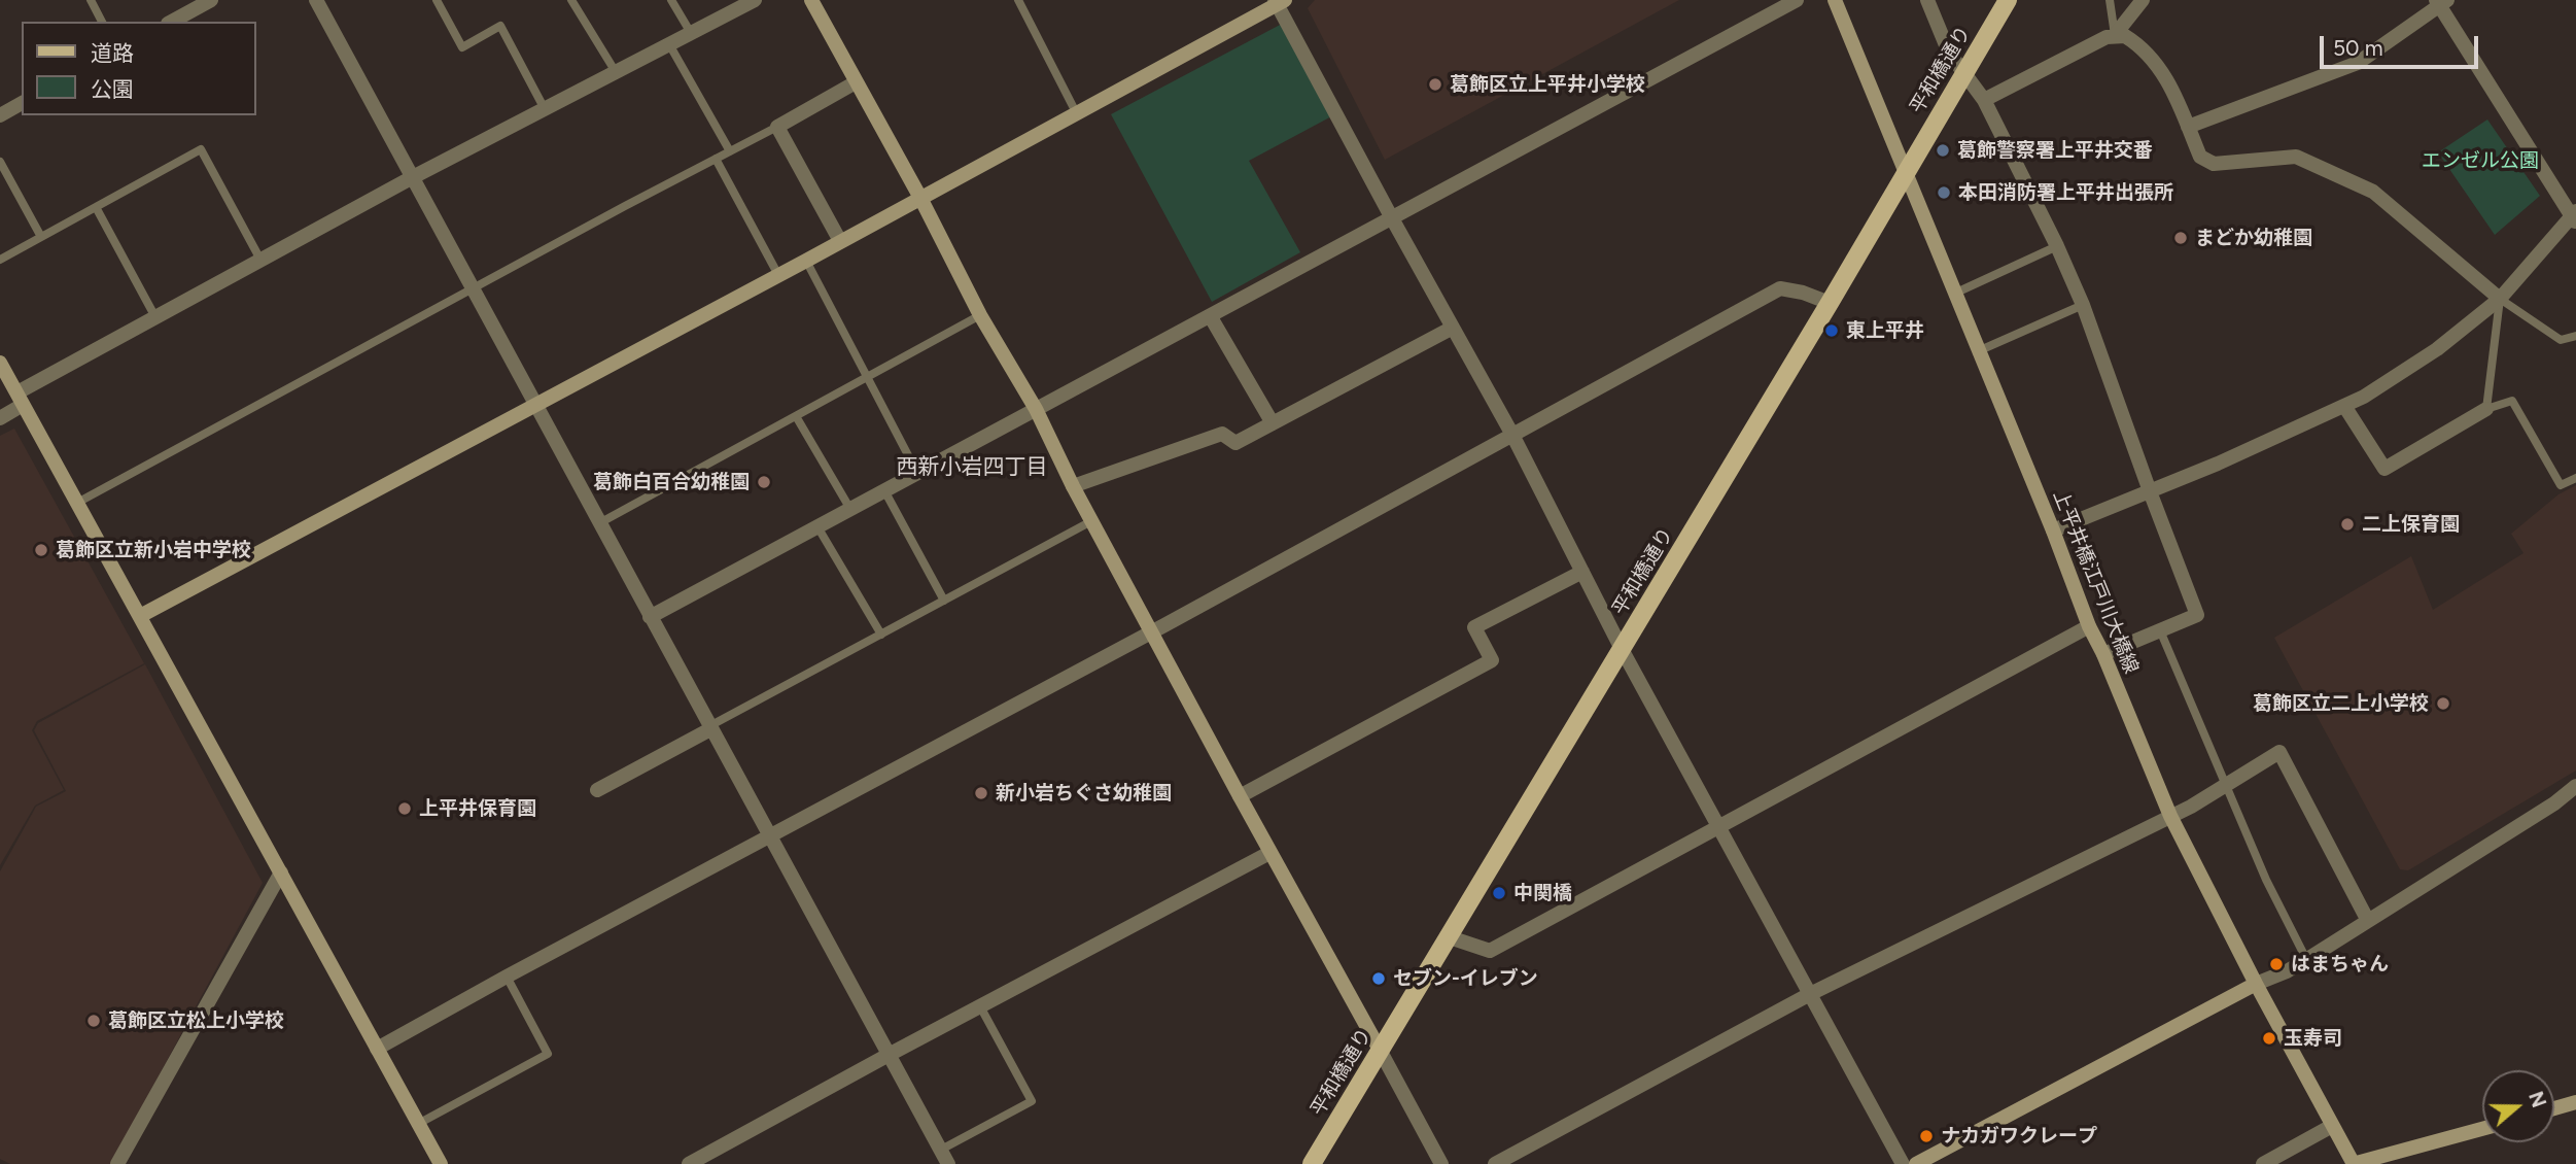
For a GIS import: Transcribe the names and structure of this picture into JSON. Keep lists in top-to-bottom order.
{
  "streets": {
    "main road": ["平和橋通り"],
    "street": ["上平井橋江戸川大橋線"]
  },
  "crossings": [
    ["平和橋通り", "上平井橋江戸川大橋線"]
  ],
  "districts": ["西新小岩四丁目"],
  "parks": ["エンゼル公園"],
  "places": [
    "葛飾区立上平井小学校",
    "葛飾警察署上平井交番",
    "本田消防署上平井出張所",
    "まどか幼稚園",
    "東上平井",
    "葛飾白百合幼稚園",
    "二上保育園",
    "葛飾区立新小岩中学校",
    "葛飾区立二上小学校",
    "新小岩ちぐさ幼稚園",
    "上平井保育園",
    "中関橋",
    "はまちゃん",
    "セブン-イレブン",
    "葛飾区立松上小学校",
    "玉寿司",
    "ナカガワクレープ"
  ],
  "legend": ["道路", "公園"],
  "scale_bar": "50 m",
  "north": "right"
}
